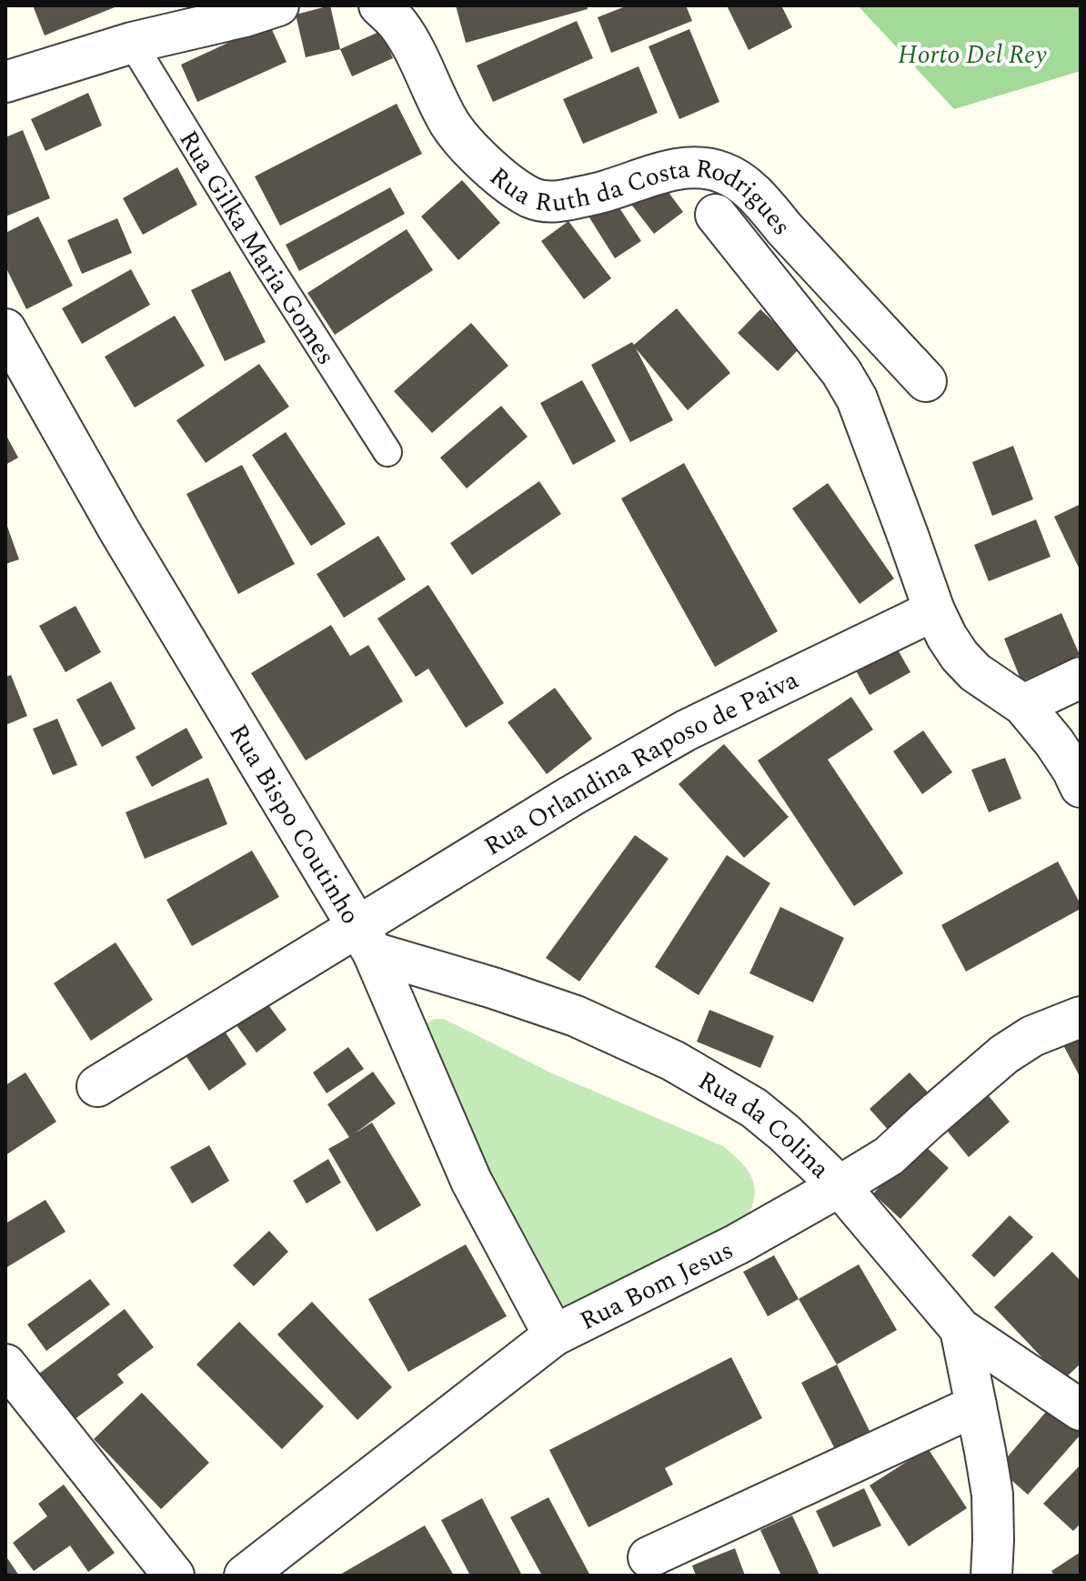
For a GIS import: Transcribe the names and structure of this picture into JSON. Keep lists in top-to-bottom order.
{
  "streets": {
    "street": [
      "Rua Ruth da Costa Rodrigues",
      "Rua Orlandina Raposo de Paiva",
      "Rua Bispo Coutinho",
      "Rua da Colina",
      "Rua Bom Jesus"
    ],
    "lane": ["Rua Gilka Maria Gomes"]
  },
  "crossings": [
    ["Rua Ruth da Costa Rodrigues", "Rua Orlandina Raposo de Paiva"],
    ["Rua Orlandina Raposo de Paiva", "Rua Bispo Coutinho"],
    ["Rua Orlandina Raposo de Paiva", "Rua da Colina"],
    ["Rua Bispo Coutinho", "Rua da Colina"],
    ["Rua Bispo Coutinho", "Rua Bom Jesus"],
    ["Rua da Colina", "Rua Bom Jesus"]
  ],
  "parks": ["Horto Del Rey"]
}
